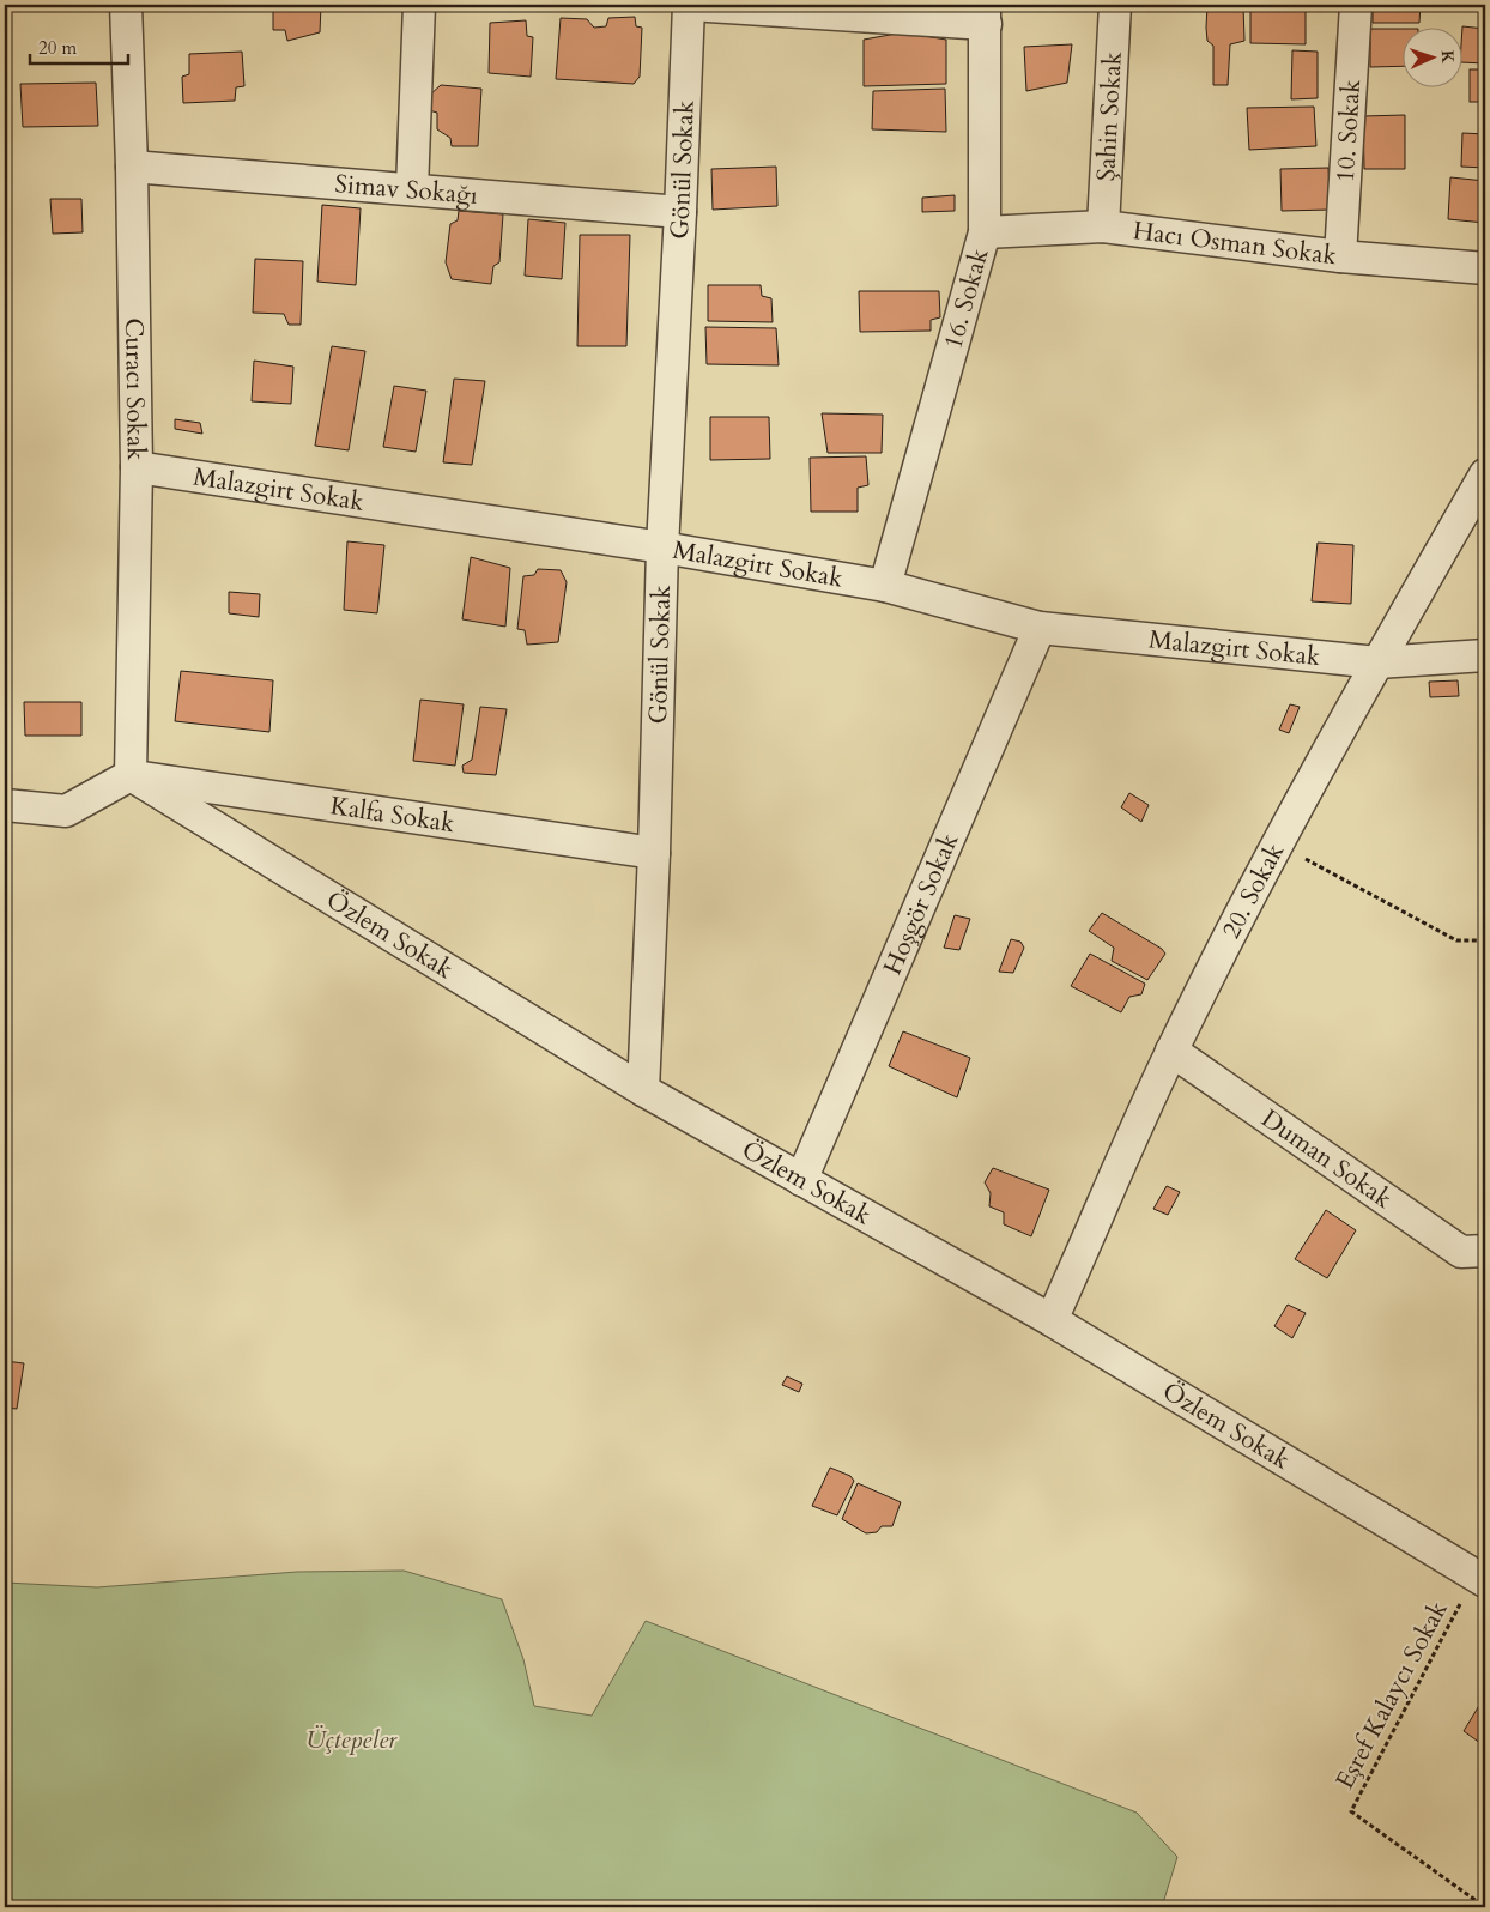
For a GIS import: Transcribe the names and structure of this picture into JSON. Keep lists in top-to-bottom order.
{
  "streets": {
    "street": [
      "Şahin Sokak",
      "10. Sokak",
      "Gönül Sokak",
      "Simav Sokağı",
      "Hacı Osman Sokak",
      "16. Sokak",
      "Curacı Sokak",
      "Malazgirt Sokak",
      "Kalfa Sokak",
      "20. Sokak",
      "Hoşgör Sokak",
      "Özlem Sokak",
      "Duman Sokak"
    ],
    "path": ["Eşref Kalaycı Sokak"]
  },
  "crossings": [
    ["Şahin Sokak", "Hacı Osman Sokak"],
    ["10. Sokak", "Hacı Osman Sokak"],
    ["Gönül Sokak", "Simav Sokağı"],
    ["Gönül Sokak", "Malazgirt Sokak"],
    ["Gönül Sokak", "Kalfa Sokak"],
    ["Gönül Sokak", "Özlem Sokak"],
    ["Simav Sokağı", "Curacı Sokak"],
    ["Hacı Osman Sokak", "16. Sokak"],
    ["16. Sokak", "Malazgirt Sokak"],
    ["Curacı Sokak", "Malazgirt Sokak"],
    ["Curacı Sokak", "Kalfa Sokak"],
    ["Curacı Sokak", "Özlem Sokak"],
    ["Malazgirt Sokak", "20. Sokak"],
    ["Malazgirt Sokak", "Hoşgör Sokak"],
    ["Kalfa Sokak", "Özlem Sokak"],
    ["20. Sokak", "Özlem Sokak"],
    ["20. Sokak", "Duman Sokak"],
    ["Hoşgör Sokak", "Özlem Sokak"],
    ["Özlem Sokak", "Eşref Kalaycı Sokak"]
  ],
  "parks": ["Üçtepeler"],
  "scale_bar": "20 m",
  "north": "right"
}
